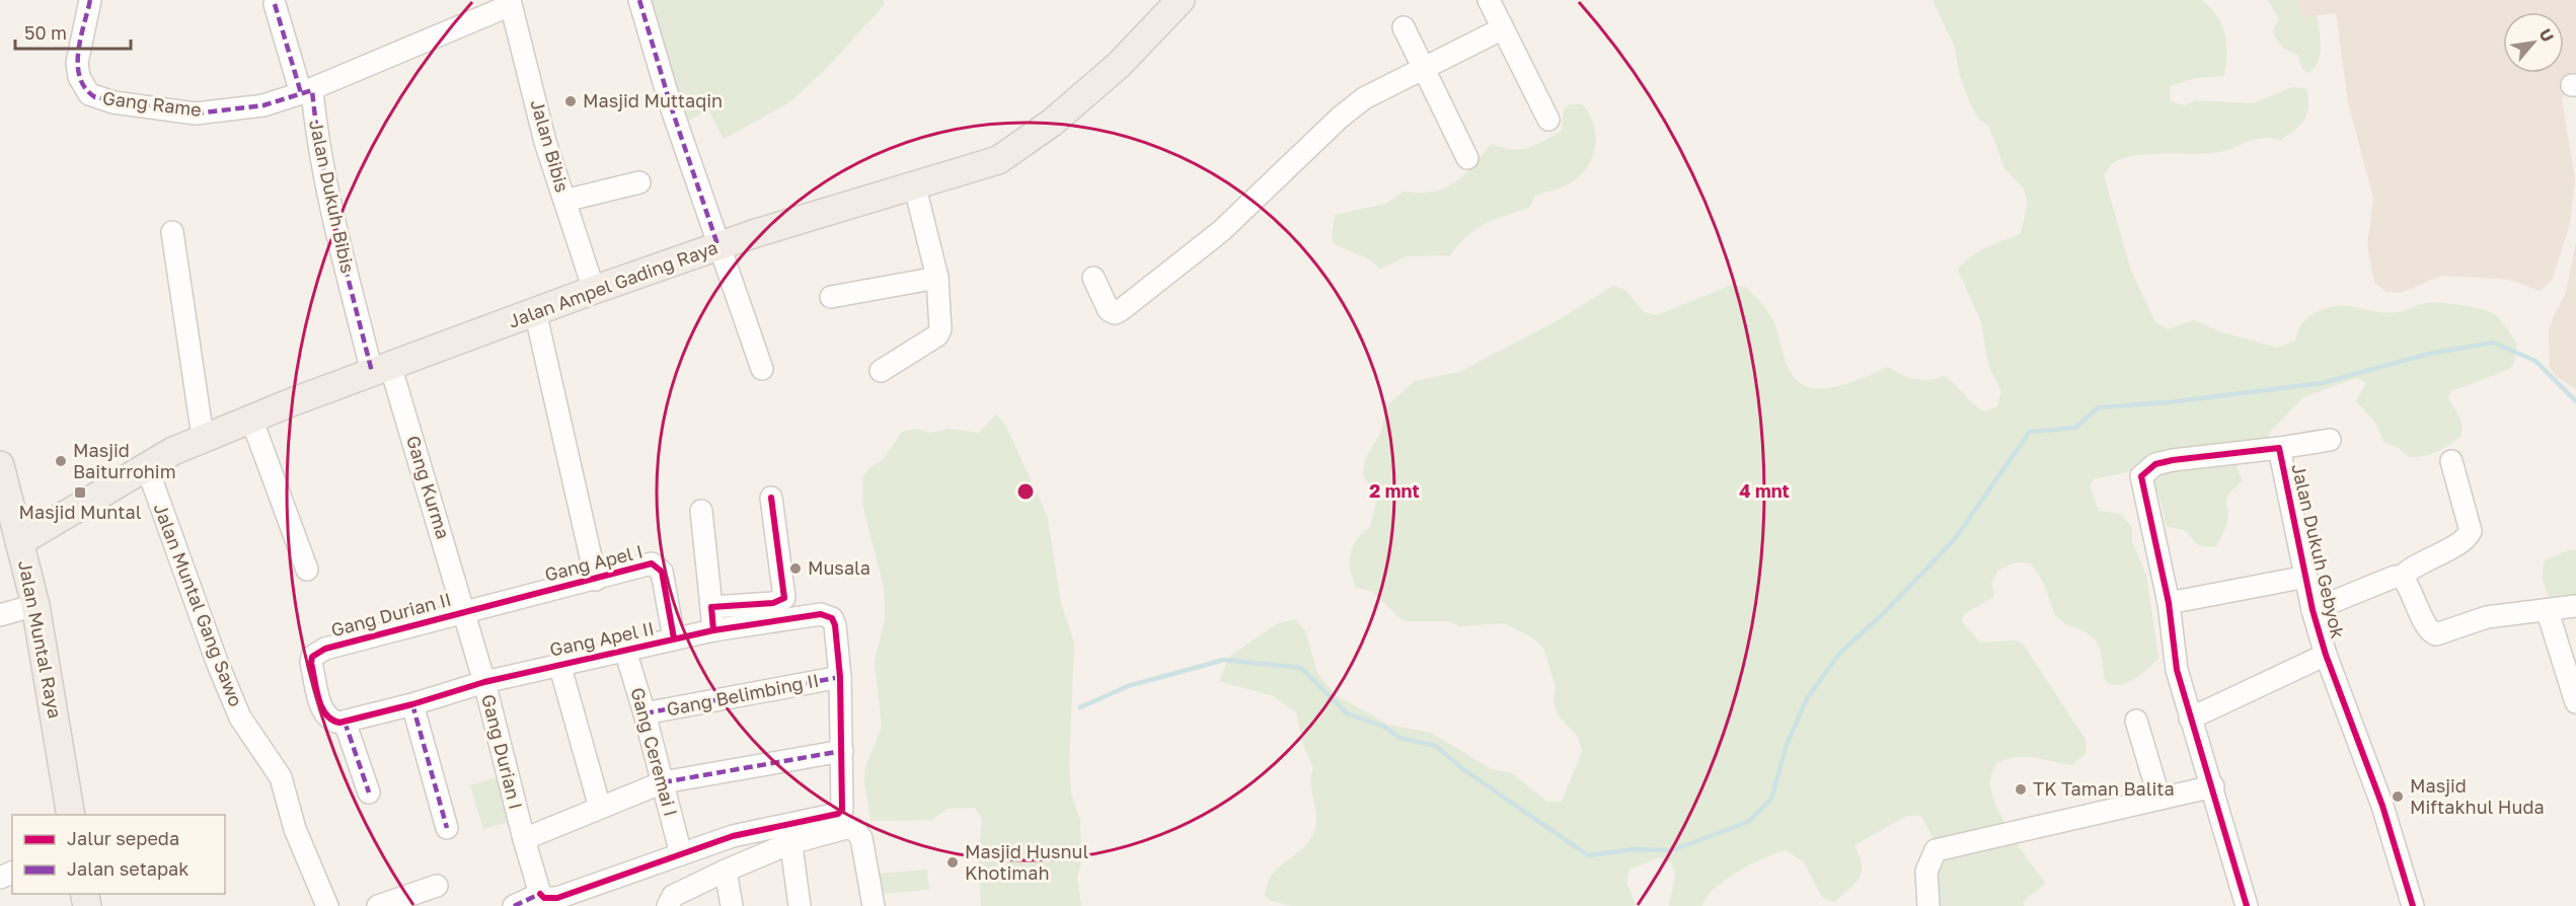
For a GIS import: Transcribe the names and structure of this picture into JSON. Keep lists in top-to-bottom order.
{
  "streets": {
    "main road": ["Jalan Ampel Gading Raya", "Jalan Muntal Raya"],
    "street": [
      "Gang Rame",
      "Jalan Bibis",
      "Jalan Dukuh Bibis",
      "Gang Kurma",
      "Jalan Dukuh Gebyok",
      "Gang Apel I",
      "Jalan Muntal Gang Sawo",
      "Gang Durian II",
      "Gang Apel II",
      "Gang Belimbing II",
      "Gang Durian I",
      "Gang Ceremai I"
    ]
  },
  "crossings": [
    ["Gang Rame", "Jalan Dukuh Bibis"],
    ["Jalan Bibis", "Jalan Ampel Gading Raya"],
    ["Jalan Dukuh Bibis", "Jalan Ampel Gading Raya"],
    ["Jalan Dukuh Bibis", "Gang Kurma"],
    ["Jalan Ampel Gading Raya", "Gang Kurma"],
    ["Jalan Ampel Gading Raya", "Jalan Muntal Gang Sawo"],
    ["Jalan Ampel Gading Raya", "Jalan Muntal Raya"],
    ["Gang Kurma", "Gang Apel I"],
    ["Gang Kurma", "Gang Durian II"],
    ["Gang Kurma", "Gang Durian I"],
    ["Gang Apel I", "Gang Durian II"],
    ["Gang Apel I", "Gang Apel II"],
    ["Gang Apel I", "Gang Durian I"],
    ["Gang Durian II", "Gang Apel II"],
    ["Gang Durian II", "Gang Durian I"],
    ["Gang Apel II", "Gang Belimbing II"],
    ["Gang Apel II", "Gang Durian I"],
    ["Gang Apel II", "Gang Ceremai I"],
    ["Gang Belimbing II", "Gang Ceremai I"]
  ],
  "places": {
    "other": [
      "Masjid Muttaqin",
      "Masjid Baiturrohim",
      "Musala",
      "TK Taman Balita",
      "Masjid Miftakhul Huda",
      "Masjid Husnul Khotimah"
    ],
    "transit": ["Masjid Muntal"]
  },
  "legend": ["Jalur sepeda", "Jalan setapak"],
  "scale_bar": "50 m",
  "north": "top right",
  "rings": ["2 mnt", "4 mnt"]
}
